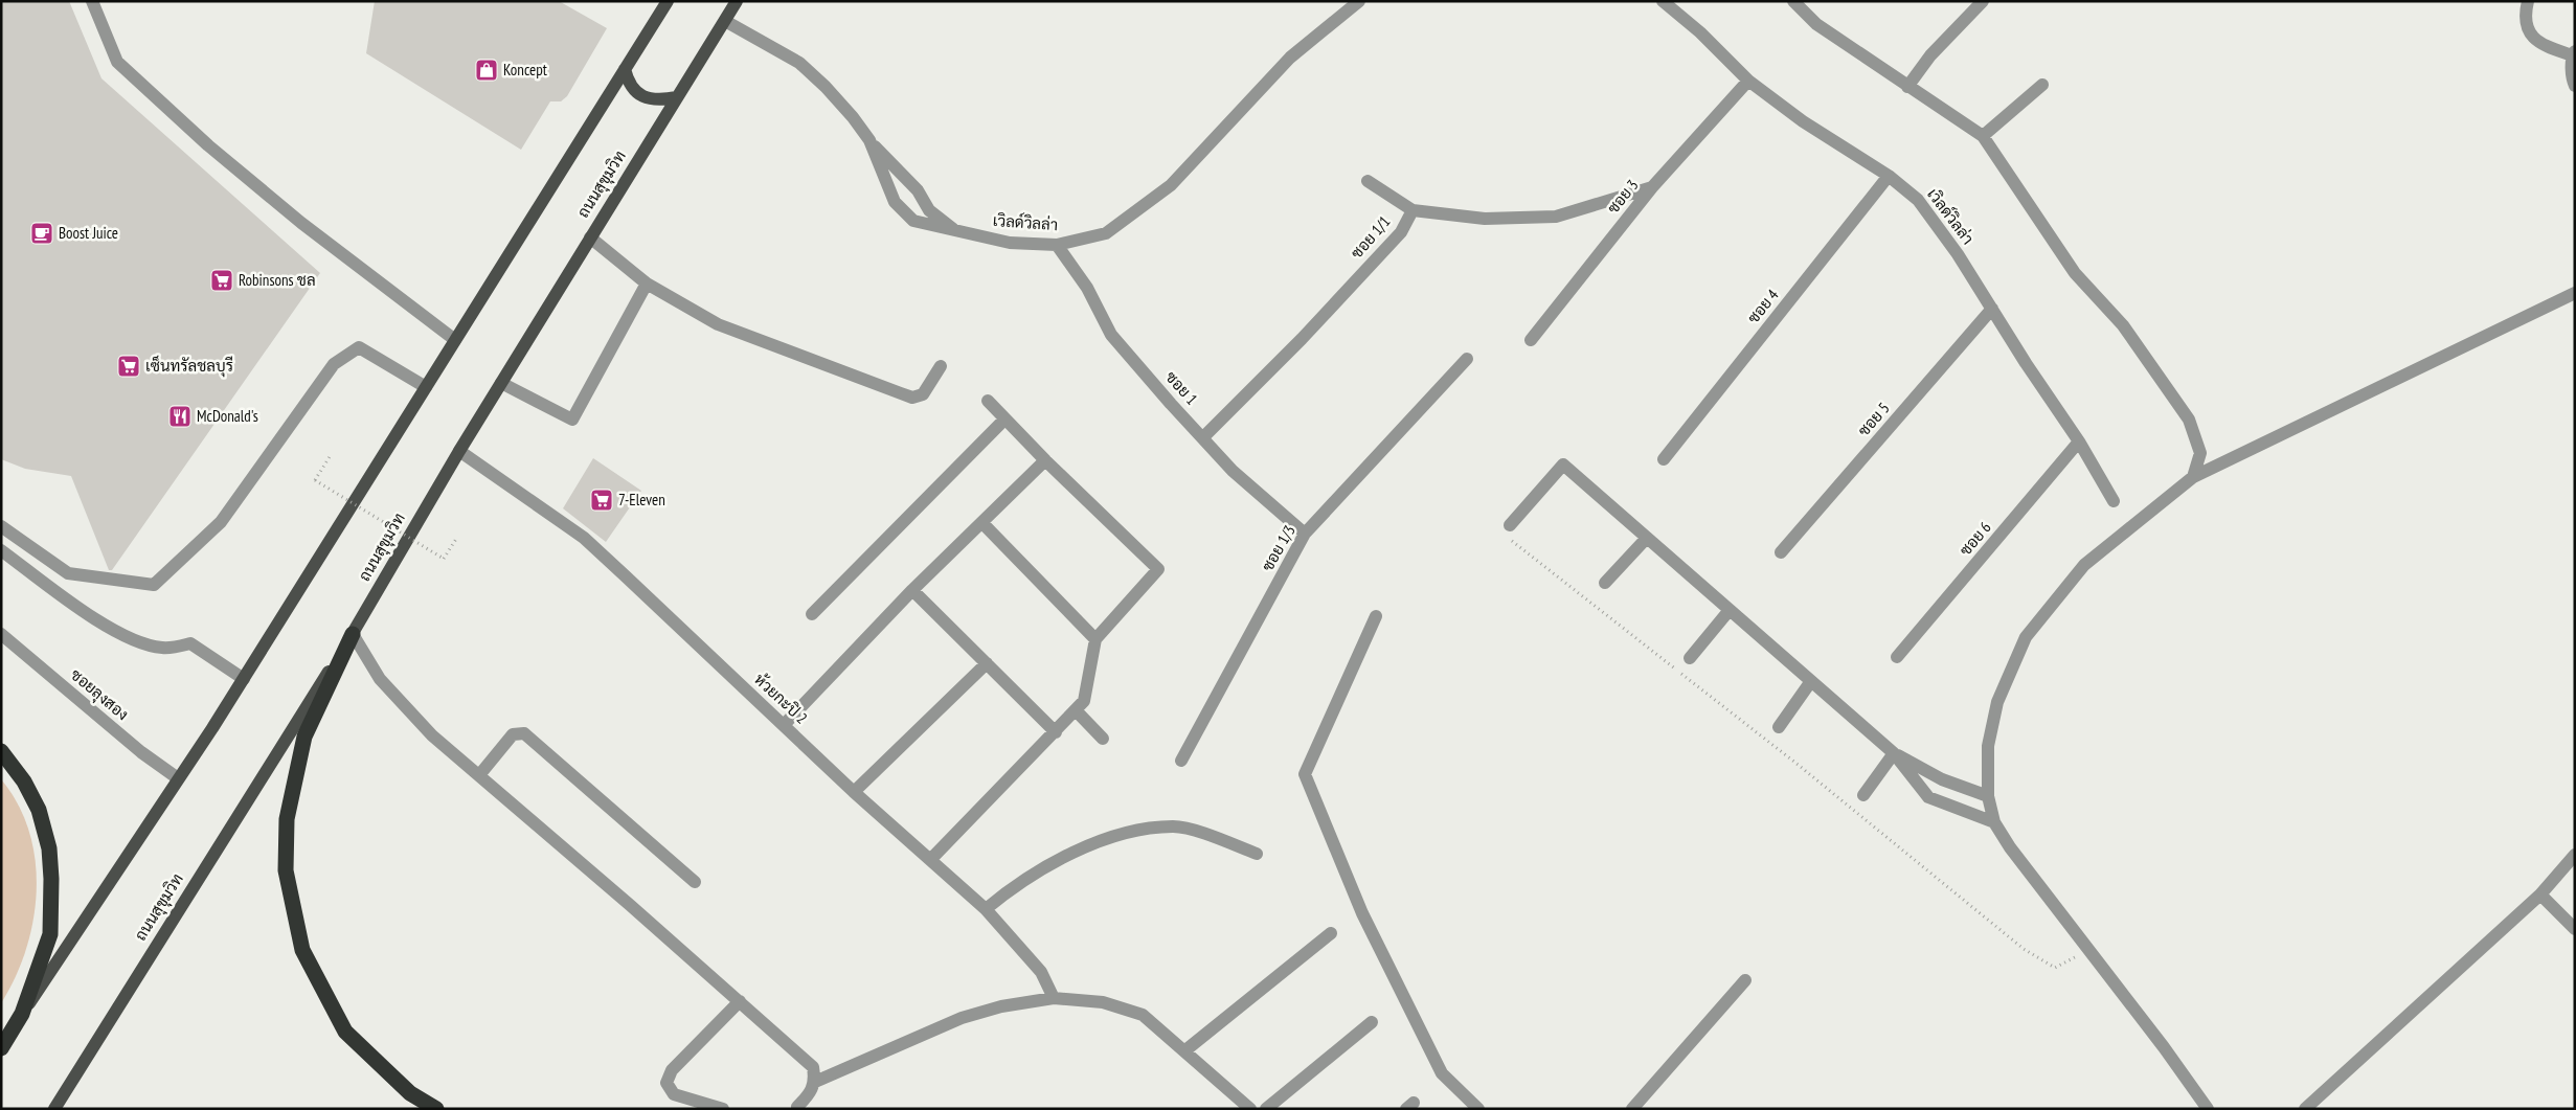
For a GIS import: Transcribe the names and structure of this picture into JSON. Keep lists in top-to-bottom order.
{
  "streets": {
    "main road": ["ถนนสุขุมวิท"],
    "street": [
      "ซอย 3",
      "เวิลด์วิลล่า",
      "ซอย 1/1",
      "ซอย 4",
      "ซอย 1",
      "ซอย 5",
      "ซอย 6",
      "ซอย 1/3",
      "ซอยลุงสอง",
      "ห้วยกะปิ 2"
    ]
  },
  "crossings": [
    ["ถนนสุขุมวิท", "เวิลด์วิลล่า"],
    ["ถนนสุขุมวิท", "ห้วยกะปิ 2"],
    ["ซอย 3", "เวิลด์วิลล่า"],
    ["เวิลด์วิลล่า", "ซอย 4"],
    ["เวิลด์วิลล่า", "ซอย 1"],
    ["เวิลด์วิลล่า", "ซอย 5"],
    ["เวิลด์วิลล่า", "ซอย 6"],
    ["ซอย 1/1", "ซอย 1"],
    ["ซอย 1", "ซอย 1/3"]
  ],
  "places": {
    "shop": ["Koncept"],
    "cafe": ["Boost Juice"],
    "supermarket": ["Robinsons ชล", "เซ็นทรัลชลบุรี", "7-Eleven"],
    "restaurant": ["McDonald's"]
  }
}
